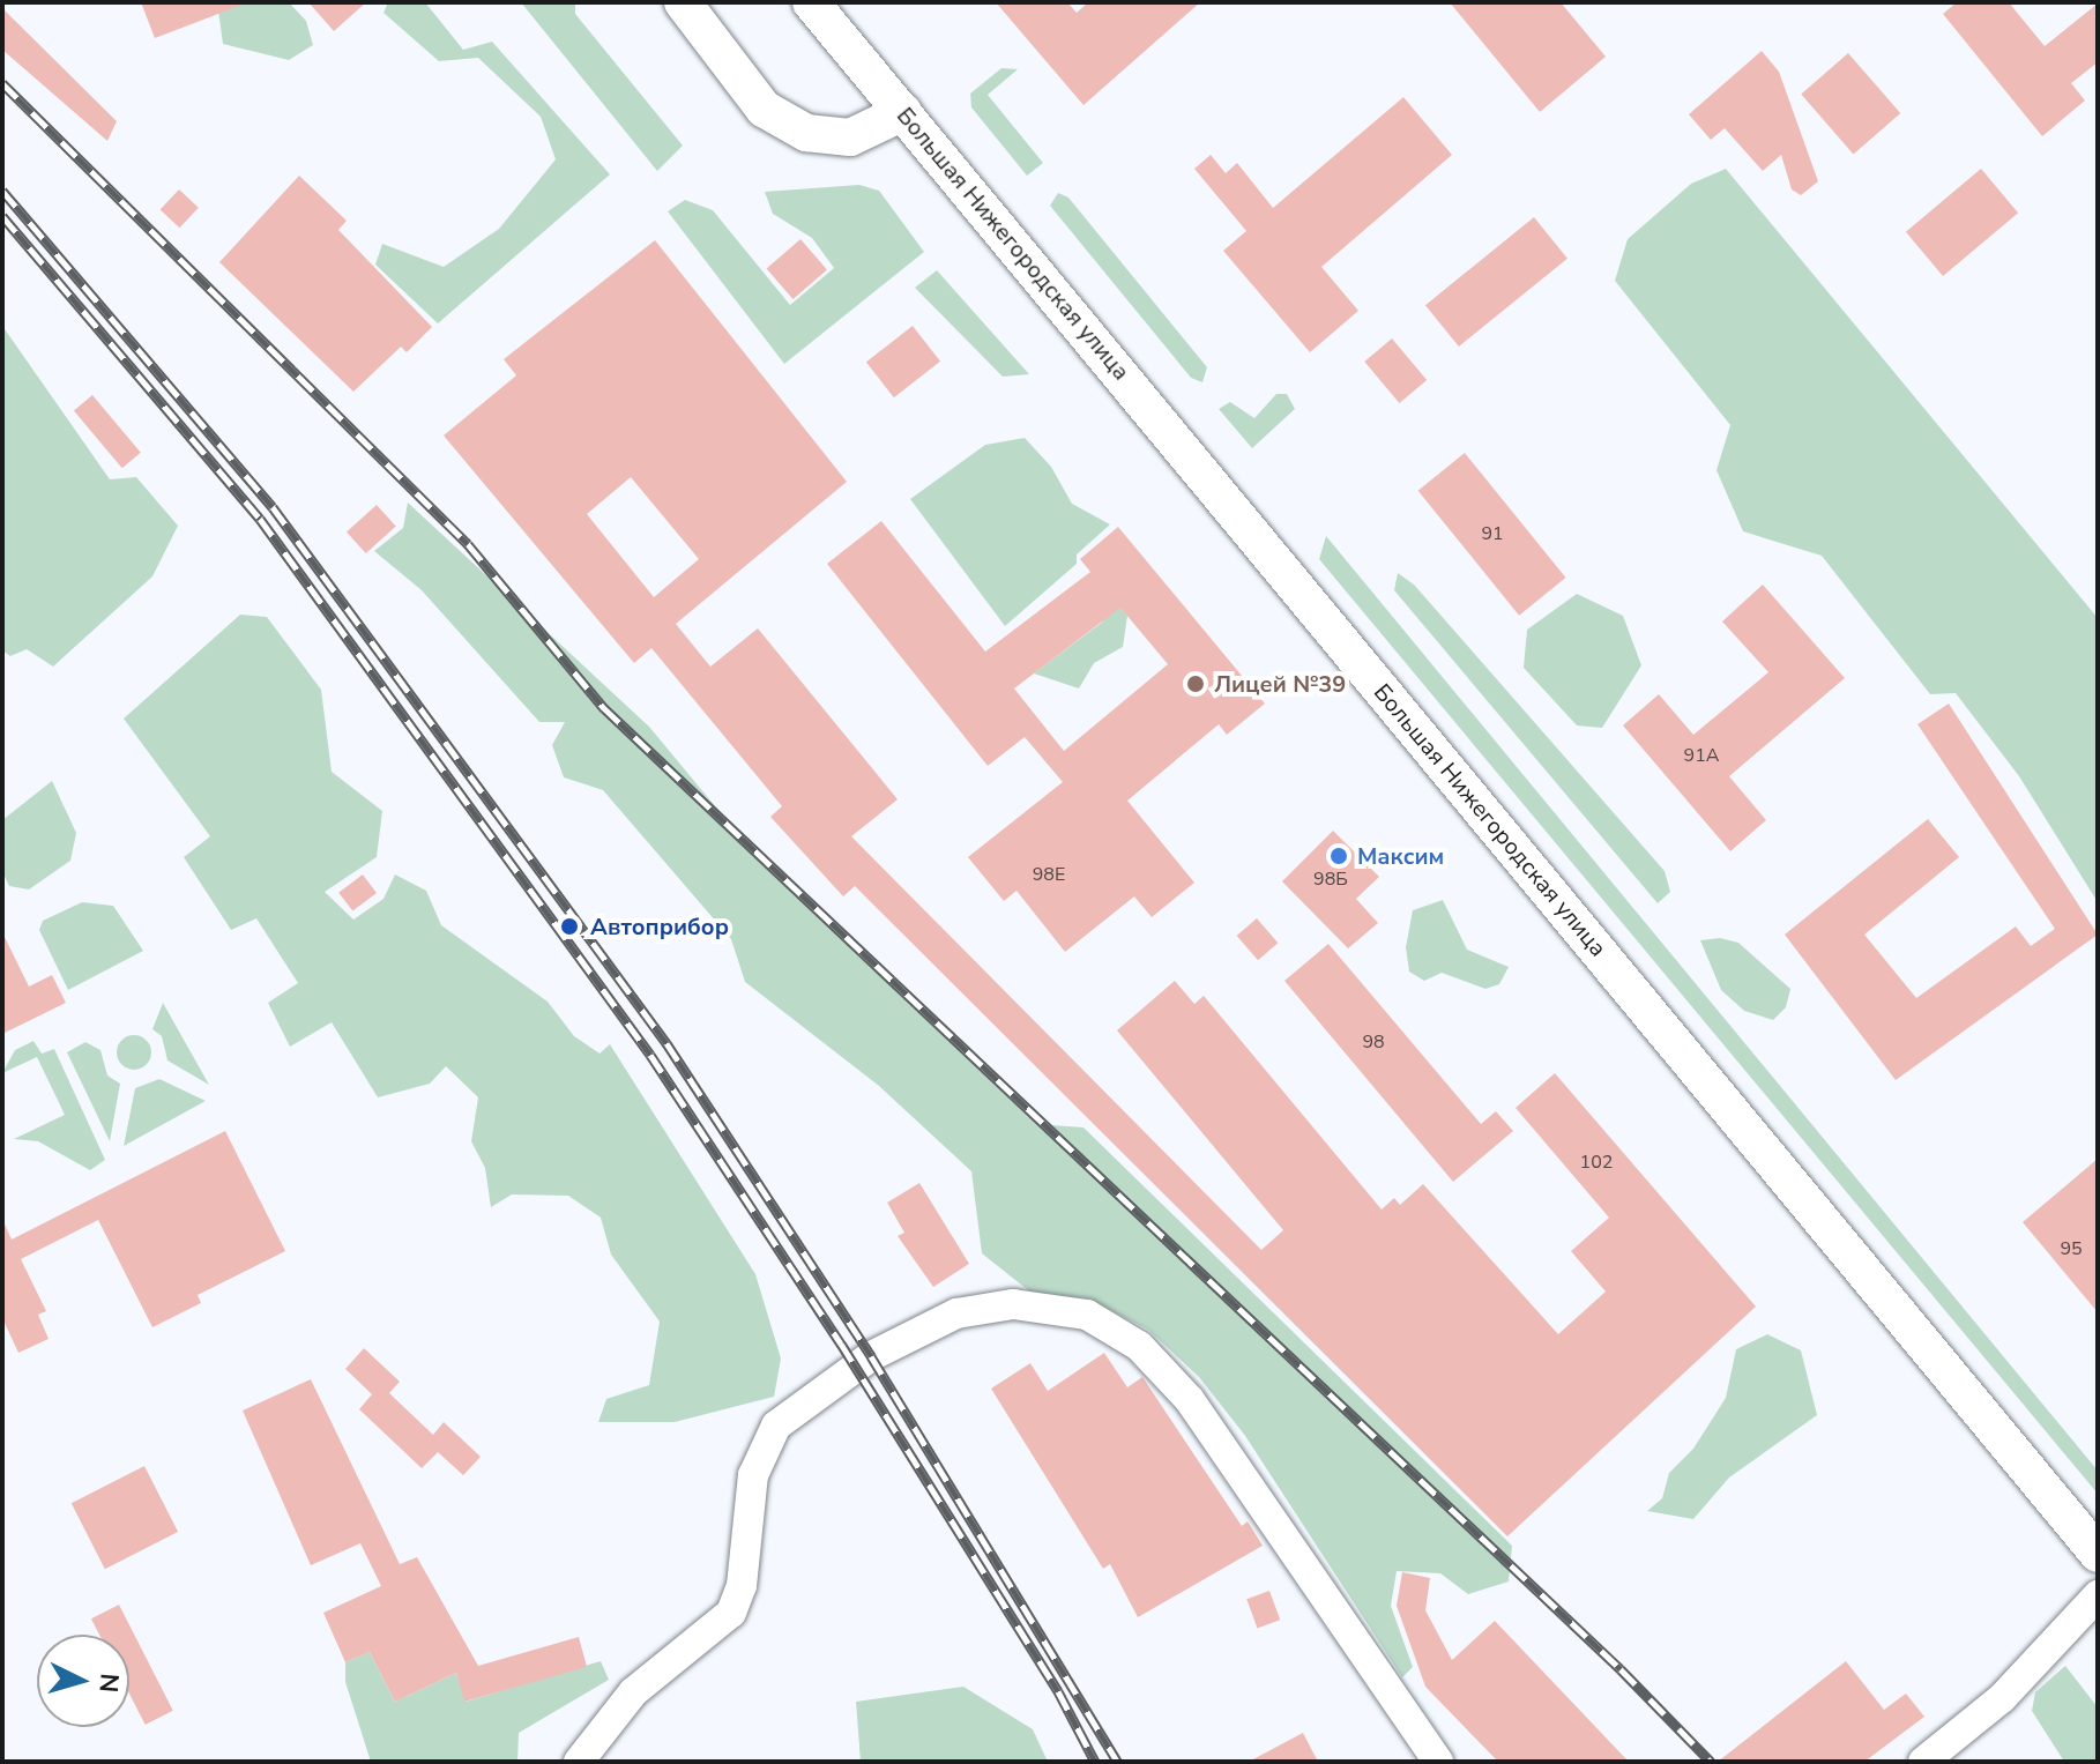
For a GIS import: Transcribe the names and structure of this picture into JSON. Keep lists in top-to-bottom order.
{
  "streets": {
    "main road": ["Большая Нижегородская улица"]
  },
  "places": ["Лицей №39", "Максим", "Автоприбор"],
  "house_numbers": [
    "91",
    "91А",
    "98Е",
    "98Б",
    "98",
    "102",
    "95"
  ],
  "north": "right"
}
